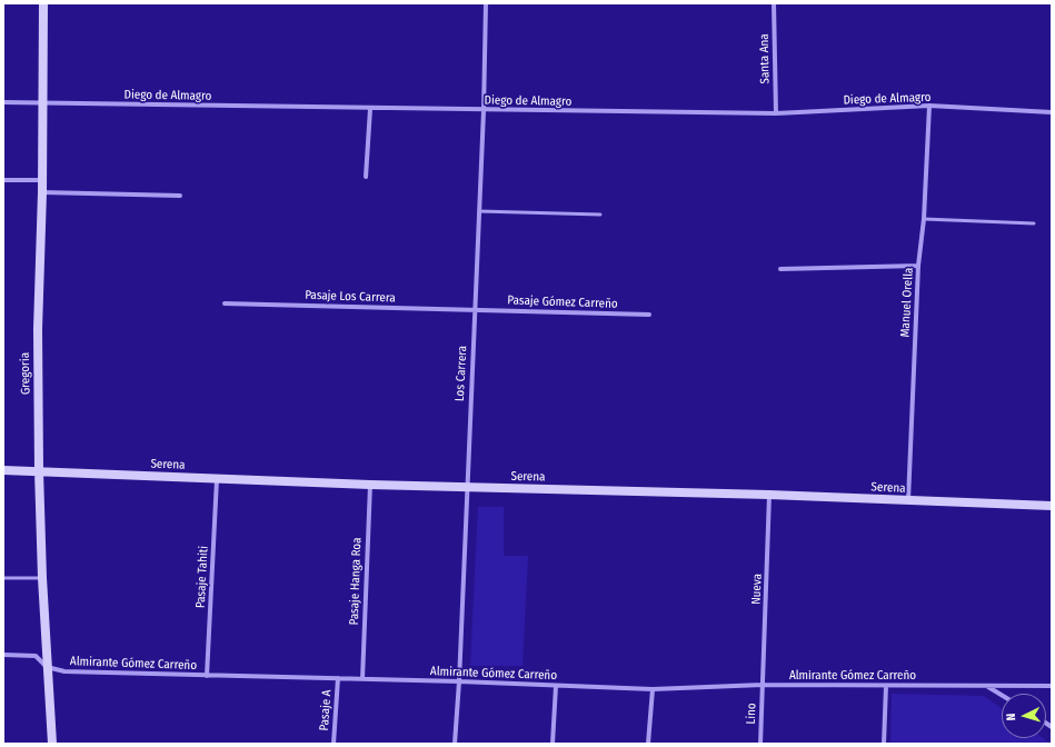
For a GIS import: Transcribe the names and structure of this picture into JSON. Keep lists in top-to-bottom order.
{
  "streets": {
    "street": [
      "Santa Ana",
      "Diego de Almagro",
      "Pasaje Los Carrera",
      "Pasaje Gómez Carreño",
      "Manuel Orella",
      "Gregoria",
      "Los Carrera",
      "Serena",
      "Pasaje Tahiti",
      "Pasaje Hanga Roa",
      "Nueva",
      "Almirante Gómez Carreño",
      "Pasaje A",
      "Lino"
    ]
  },
  "crossings": [
    ["Santa Ana", "Diego de Almagro"],
    ["Diego de Almagro", "Manuel Orella"],
    ["Diego de Almagro", "Gregoria"],
    ["Diego de Almagro", "Los Carrera"],
    ["Pasaje Los Carrera", "Pasaje Gómez Carreño"],
    ["Pasaje Los Carrera", "Los Carrera"],
    ["Pasaje Gómez Carreño", "Los Carrera"],
    ["Manuel Orella", "Serena"],
    ["Gregoria", "Serena"],
    ["Gregoria", "Almirante Gómez Carreño"],
    ["Los Carrera", "Serena"],
    ["Los Carrera", "Almirante Gómez Carreño"],
    ["Serena", "Pasaje Tahiti"],
    ["Serena", "Pasaje Hanga Roa"],
    ["Serena", "Nueva"],
    ["Pasaje Tahiti", "Almirante Gómez Carreño"],
    ["Pasaje Hanga Roa", "Almirante Gómez Carreño"],
    ["Nueva", "Almirante Gómez Carreño"],
    ["Nueva", "Lino"],
    ["Almirante Gómez Carreño", "Pasaje A"],
    ["Almirante Gómez Carreño", "Lino"]
  ],
  "north": "left"
}
